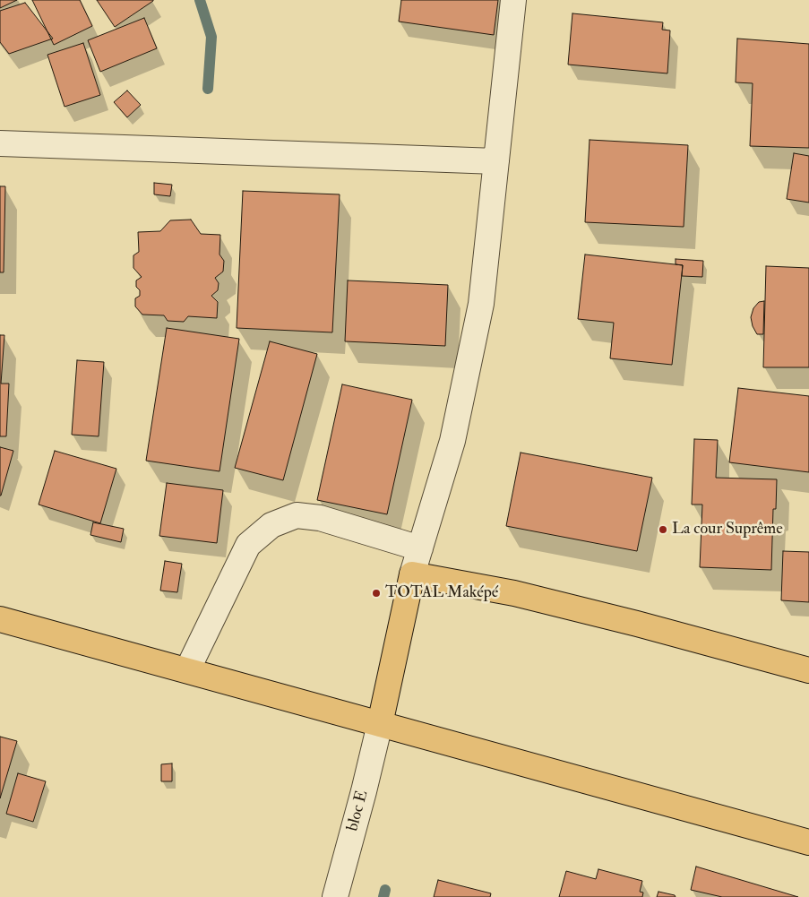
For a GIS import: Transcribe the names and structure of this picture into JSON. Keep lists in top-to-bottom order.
{
  "streets": {
    "street": ["bloc E"]
  },
  "places": ["La cour Suprême", "TOTAL Maképé"]
}
